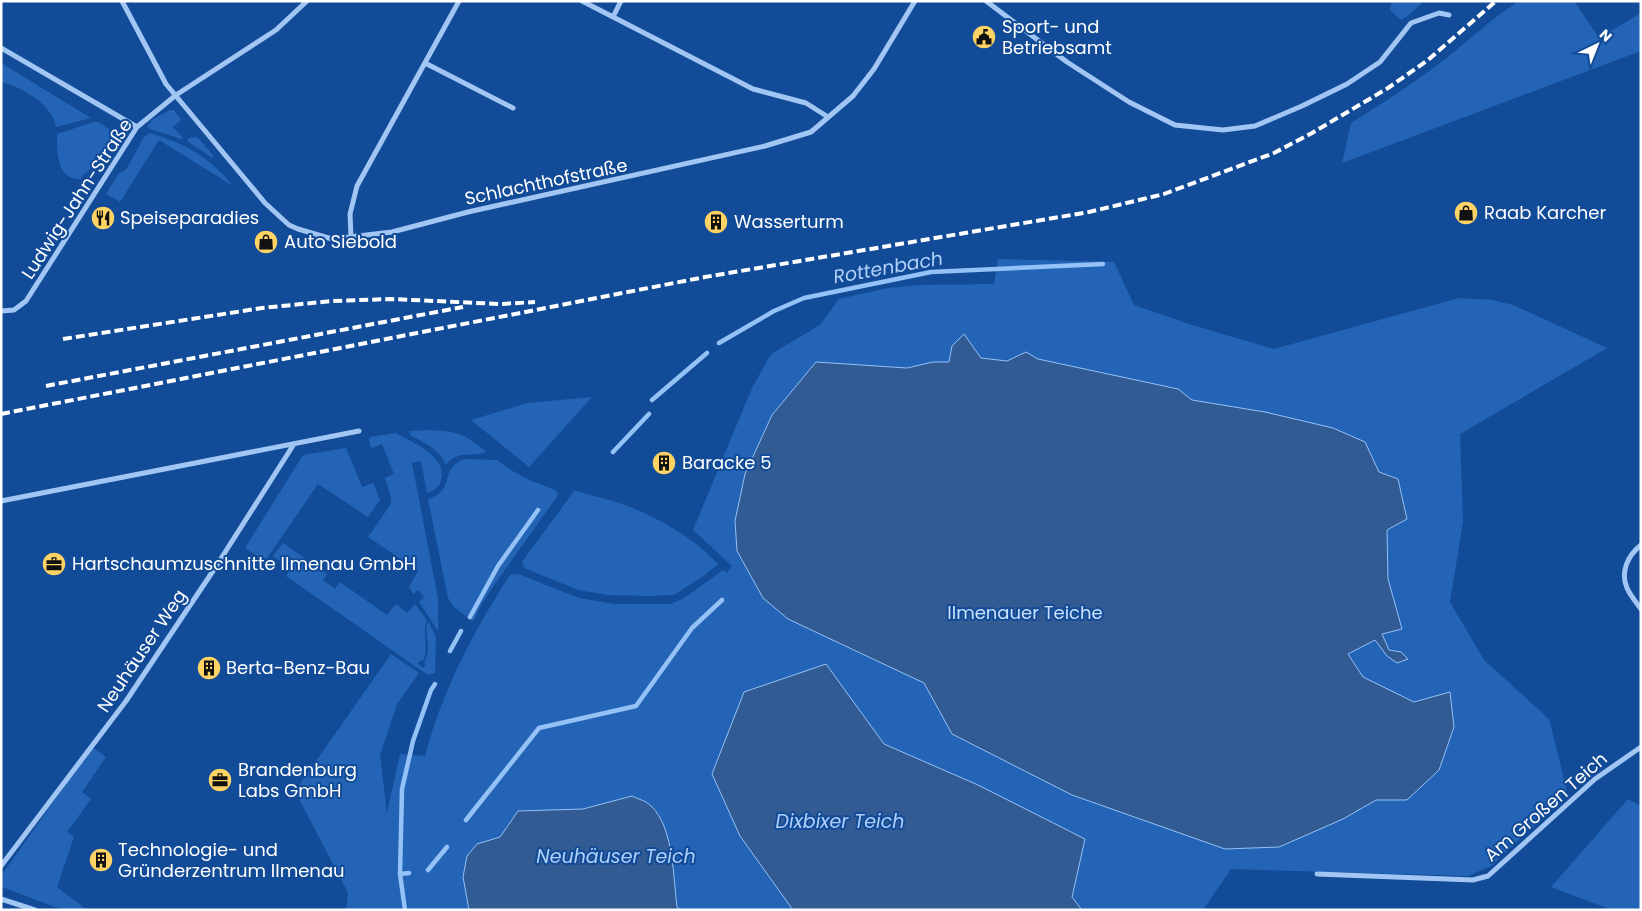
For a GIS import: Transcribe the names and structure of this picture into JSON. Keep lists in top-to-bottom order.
{
  "streets": {
    "street": [
      "Schlachthofstraße",
      "Ludwig-Jahn-Straße",
      "Neuhäuser Weg",
      "Am Großen Teich"
    ]
  },
  "crossings": [
    ["Schlachthofstraße", "Ludwig-Jahn-Straße"]
  ],
  "water": ["Rottenbach", "Dixbixer Teich", "Neuhäuser Teich"],
  "parks": ["Ilmenauer Teiche"],
  "places": {
    "public building": ["Sport- und Betriebsamt"],
    "shop": ["Raab Karcher", "Auto Siebold"],
    "restaurant": ["Speiseparadies"],
    "building": [
      "Wasserturm",
      "Baracke 5",
      "Berta-Benz-Bau",
      "Technologie- und Gründerzentrum Ilmenau"
    ],
    "office": ["Hartschaumzuschnitte Ilmenau GmbH", "Brandenburg Labs GmbH"]
  },
  "north": "top right"
}
